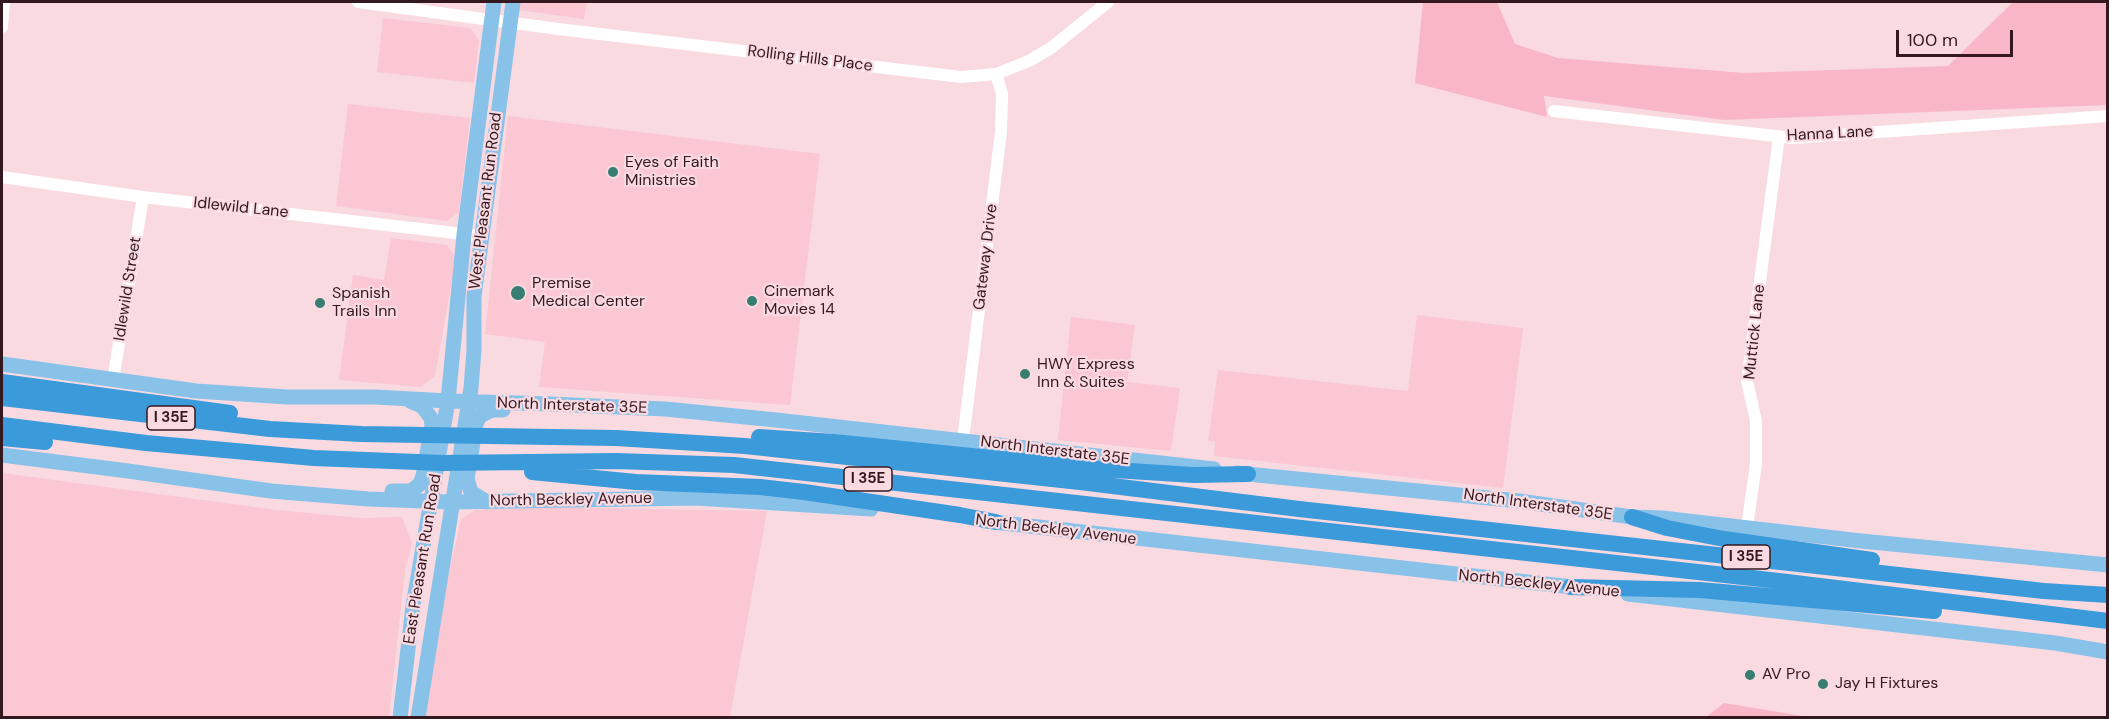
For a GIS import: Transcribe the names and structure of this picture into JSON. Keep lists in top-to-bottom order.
{
  "streets": {
    "highway": ["I 35E"],
    "main road": [
      "West Pleasant Run Road",
      "North Interstate 35E",
      "North Beckley Avenue",
      "East Pleasant Run Road"
    ],
    "street": [
      "Rolling Hills Place",
      "Hanna Lane",
      "Idlewild Lane",
      "Gateway Drive",
      "Idlewild Street",
      "Muttick Lane"
    ]
  },
  "crossings": [
    ["Rolling Hills Place", "West Pleasant Run Road"],
    ["Rolling Hills Place", "Gateway Drive"],
    ["Hanna Lane", "Muttick Lane"],
    ["West Pleasant Run Road", "Idlewild Lane"],
    ["West Pleasant Run Road", "North Interstate 35E"],
    ["West Pleasant Run Road", "East Pleasant Run Road"],
    ["Idlewild Lane", "Idlewild Street"],
    ["Gateway Drive", "North Interstate 35E"],
    ["Idlewild Street", "North Interstate 35E"],
    ["Muttick Lane", "North Interstate 35E"],
    ["North Interstate 35E", "East Pleasant Run Road"],
    ["North Beckley Avenue", "East Pleasant Run Road"]
  ],
  "places": [
    "Eyes of Faith Ministries",
    "Premise Medical Center",
    "Cinemark Movies 14",
    "Spanish Trails Inn",
    "HWY Express Inn & Suites",
    "AV Pro",
    "Jay H Fixtures"
  ],
  "scale_bar": "100 m"
}
